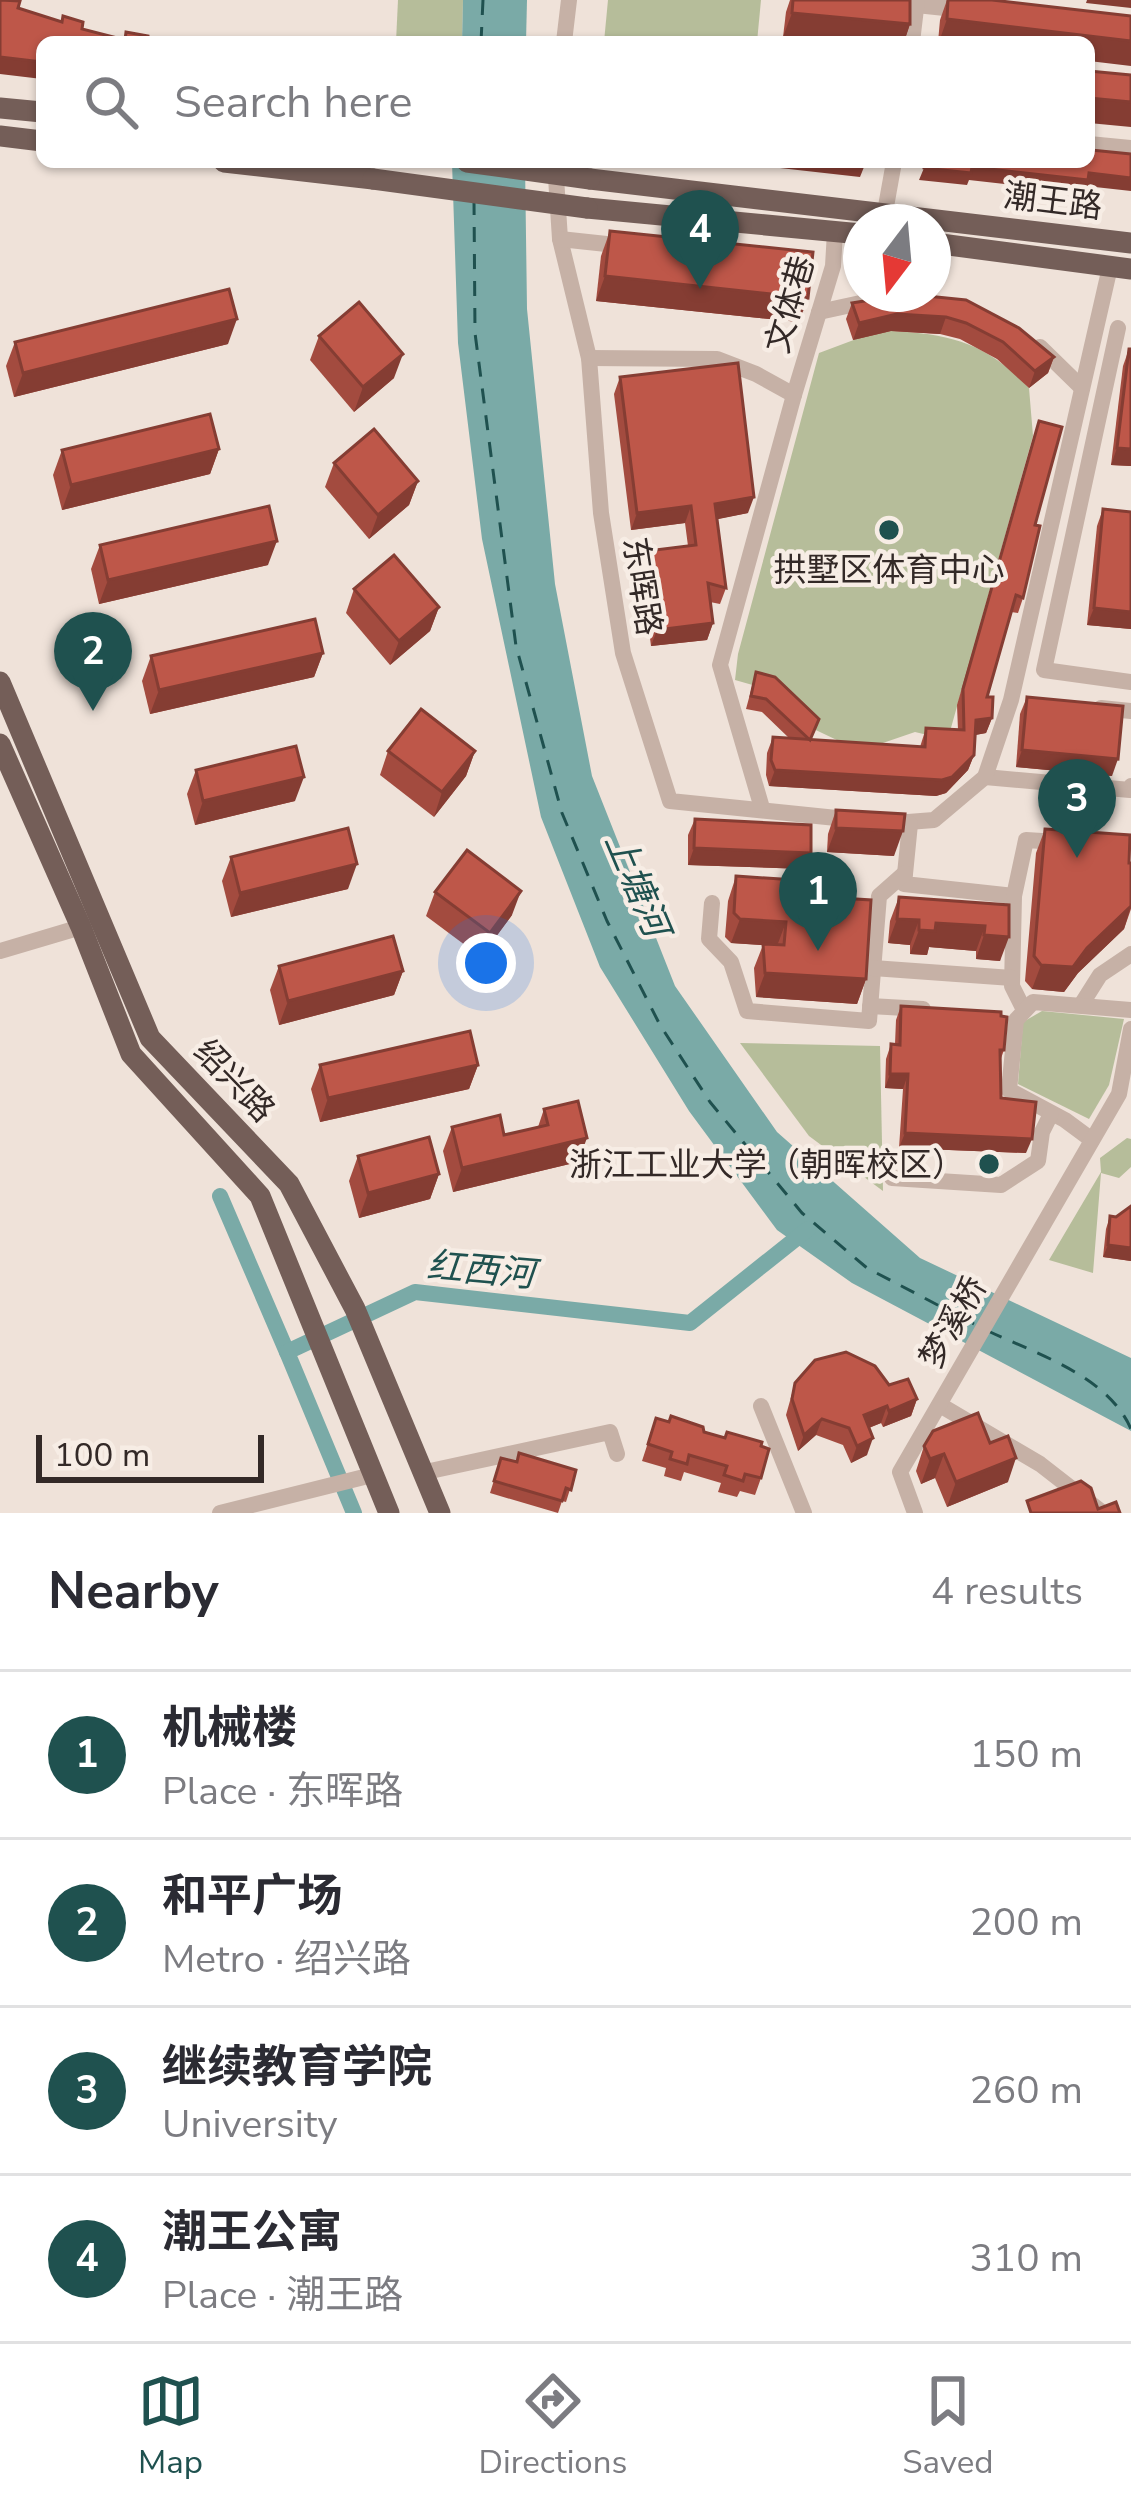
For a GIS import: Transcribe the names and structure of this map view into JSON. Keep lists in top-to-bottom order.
{
  "streets": {
    "main road": ["潮王路", "绍兴路"],
    "street": ["文体巷", "东晖路", "梦溪桥"]
  },
  "crossings": [
    ["文体巷", "东晖路"]
  ],
  "water": ["上塘河", "红西河"],
  "places": ["拱墅区体育中心", "浙江工业大学（朝晖校区）"],
  "scale_bar": "100 m",
  "north": "bottom",
  "page": {
    "search": "Search here",
    "pins": [
      "4",
      "2",
      "3",
      "1"
    ],
    "scale": "100 m",
    "heading": ["Nearby", "4 results"],
    "list": [
      {
        "mark": "1",
        "name": "机械楼",
        "note": "Place · 东晖路",
        "value": "150 m"
      },
      {
        "mark": "2",
        "name": "和平广场",
        "note": "Metro · 绍兴路",
        "value": "200 m"
      },
      {
        "mark": "3",
        "name": "继续教育学院",
        "note": "University",
        "value": "260 m"
      },
      {
        "mark": "4",
        "name": "潮王公寓",
        "note": "Place · 潮王路",
        "value": "310 m"
      }
    ],
    "nav": ["Map", "Directions", "Saved"]
  }
}
